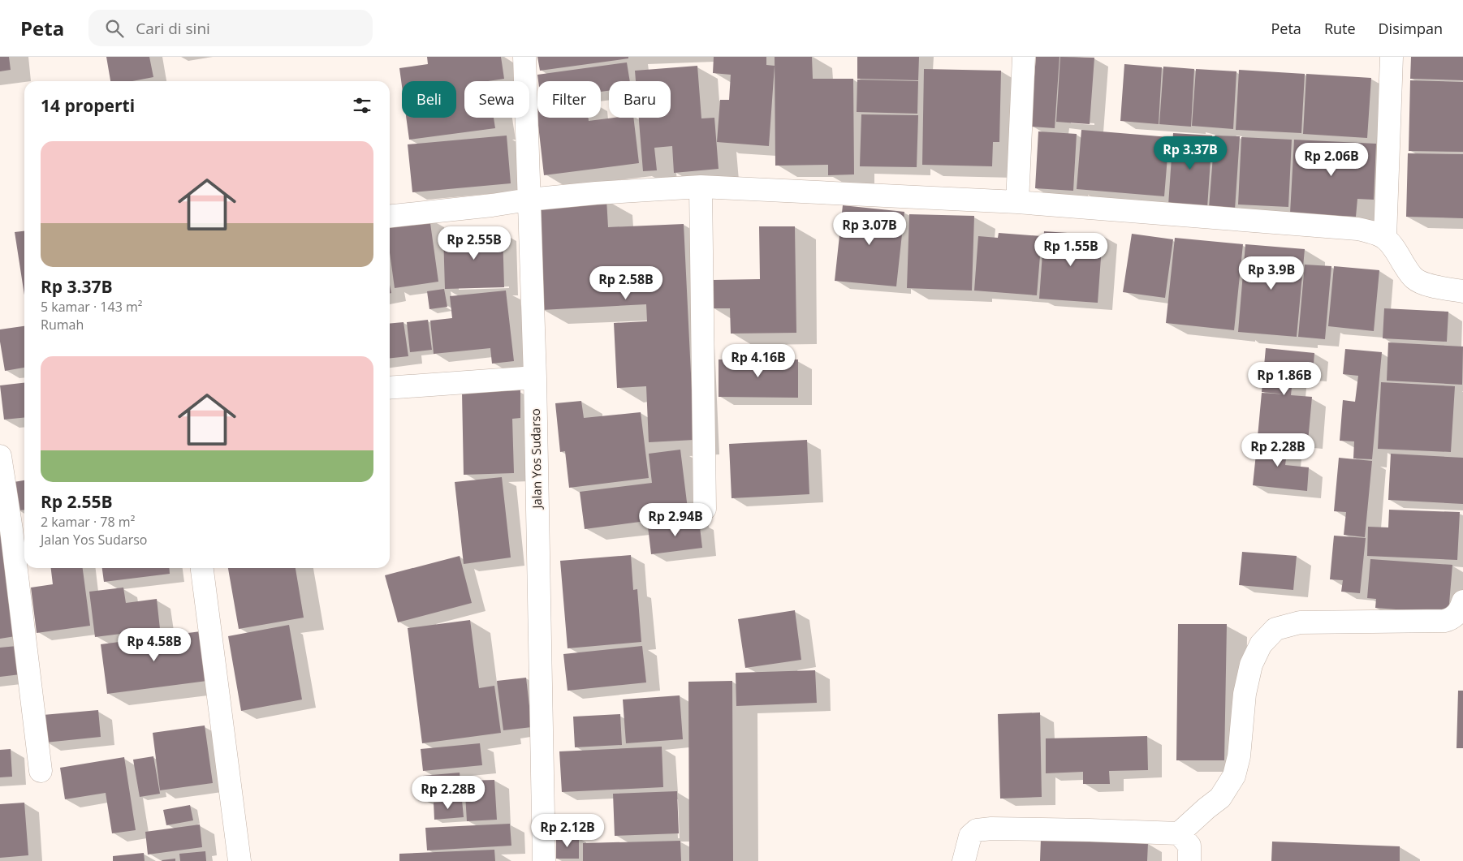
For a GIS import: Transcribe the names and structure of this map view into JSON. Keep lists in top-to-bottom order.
{
  "streets": {
    "street": ["Jalan Yos Sudarso"]
  },
  "page": {
    "header": "Peta",
    "search": "Cari di sini",
    "nav": ["Peta", "Rute", "Disimpan"],
    "chip": [
      "Beli",
      "Sewa",
      "Filter",
      "Baru"
    ],
    "heading": "14 properti",
    "list": [
      {
        "name": "Rp 3.37B",
        "note": "5 kamar · 143 m² · Rumah"
      },
      {
        "name": "Rp 2.55B",
        "note": "2 kamar · 78 m² · Jalan Yos Sudarso"
      }
    ],
    "price": [
      "Rp 3.37B",
      "Rp 2.06B",
      "Rp 3.07B",
      "Rp 2.55B",
      "Rp 1.55B",
      "Rp 3.9B",
      "Rp 2.58B",
      "Rp 4.16B",
      "Rp 1.86B",
      "Rp 2.28B",
      "Rp 2.94B",
      "Rp 4.58B",
      "Rp 2.28B",
      "Rp 2.12B"
    ]
  }
}
